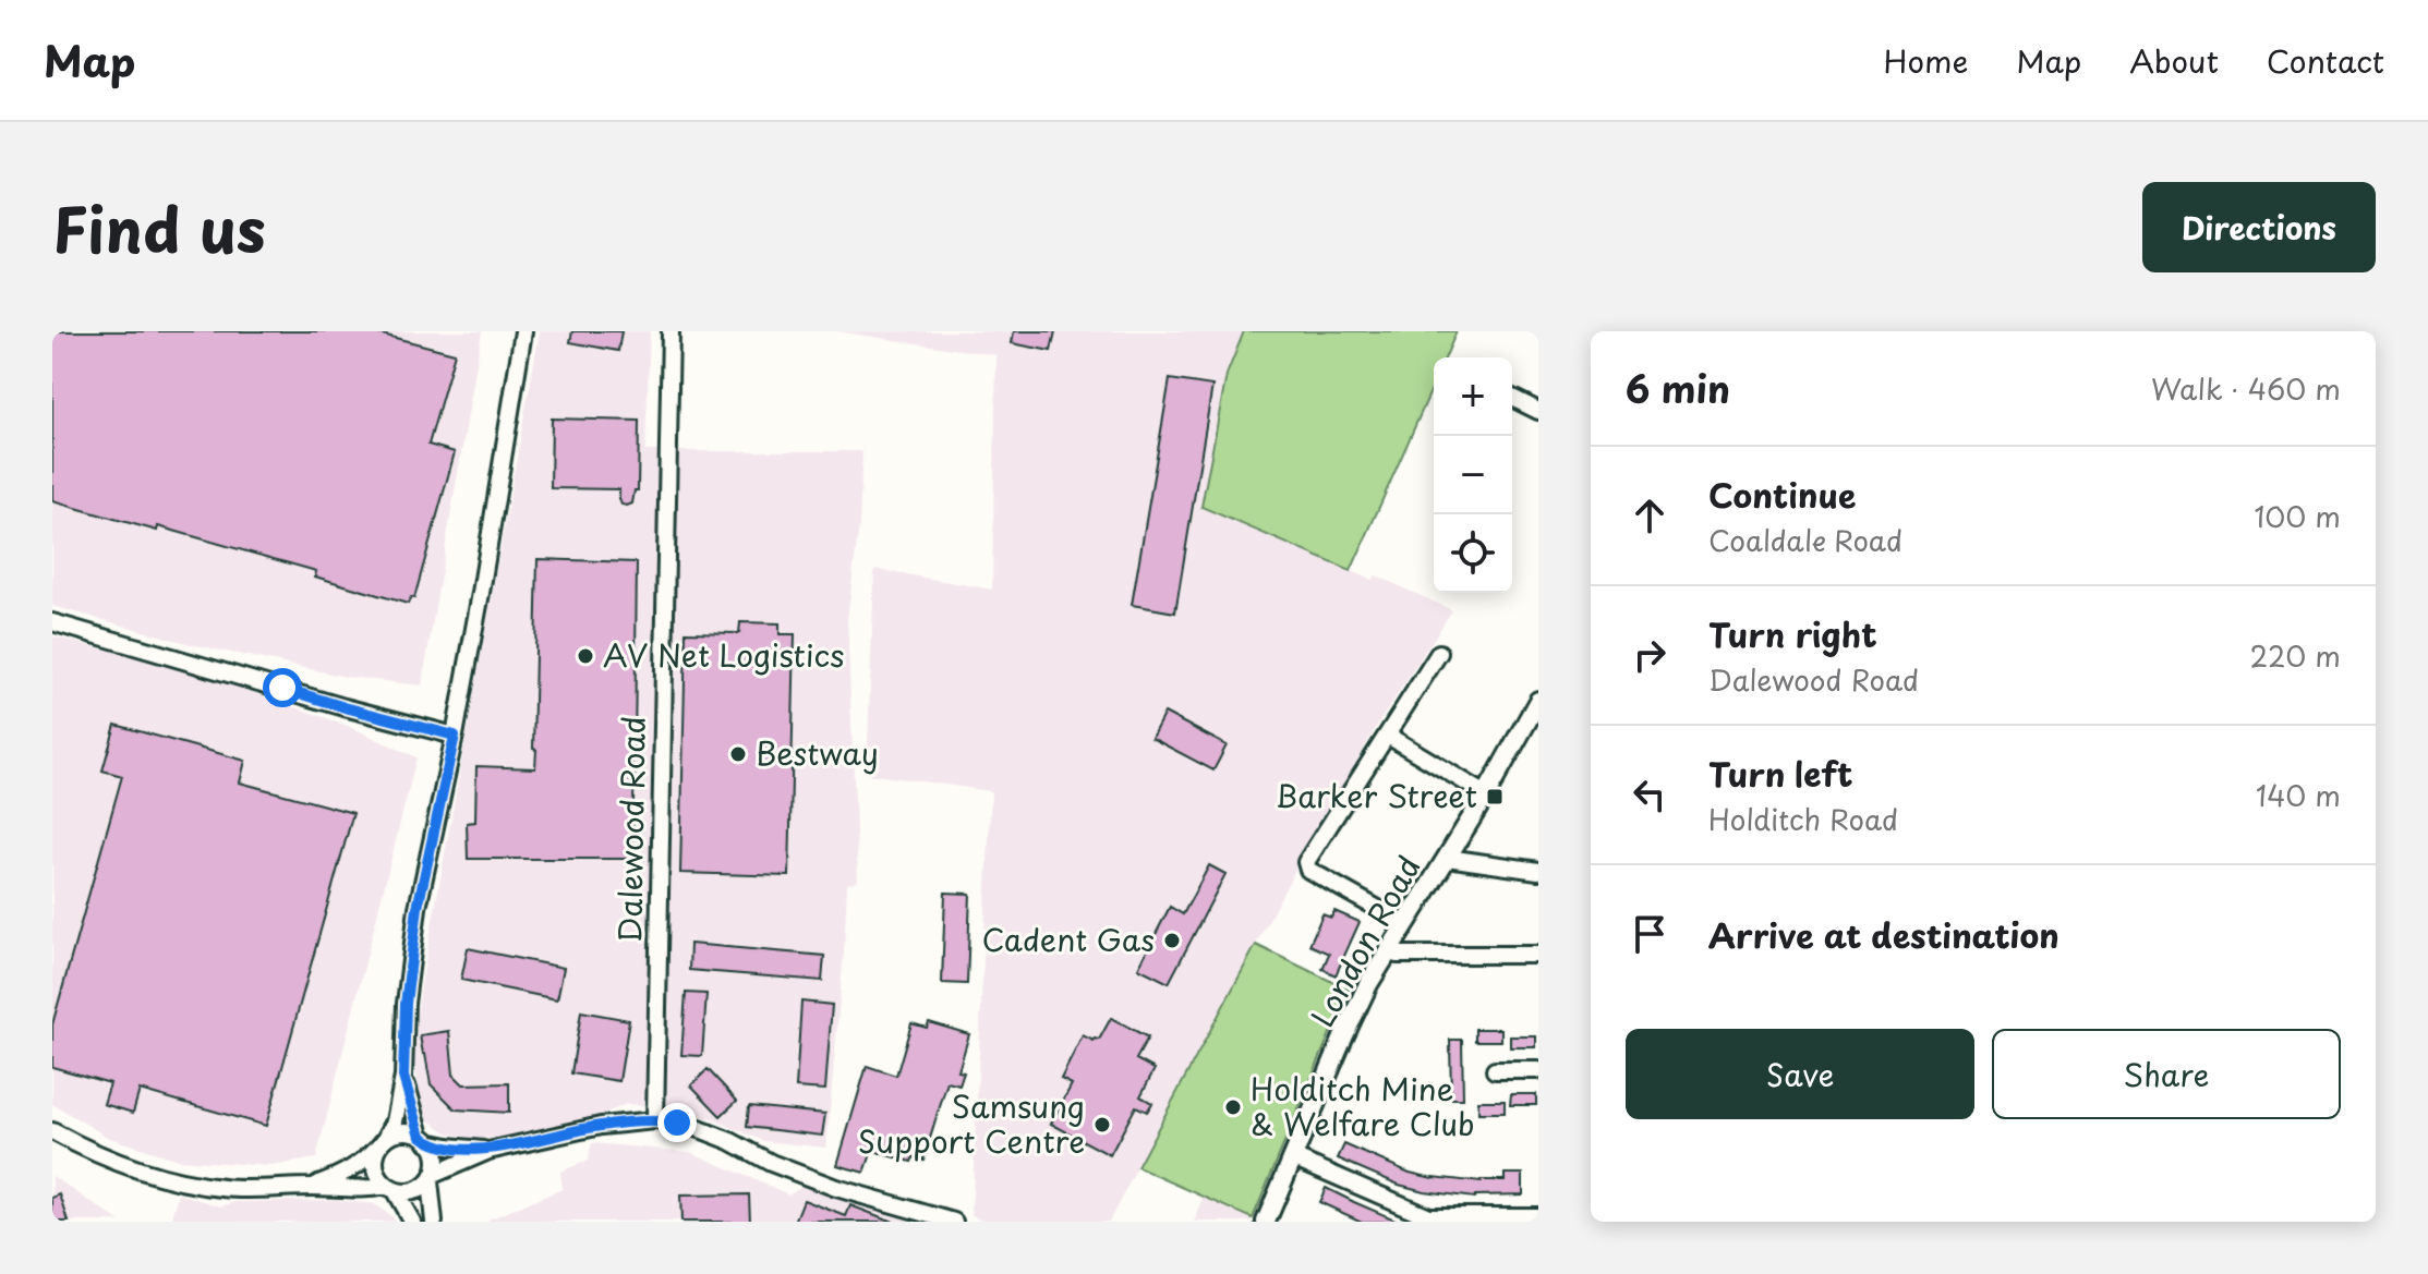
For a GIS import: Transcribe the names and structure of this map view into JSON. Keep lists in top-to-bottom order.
{
  "streets": {
    "main road": ["London Road"],
    "street": ["Dalewood Road"]
  },
  "places": {
    "other": [
      "AV Net Logistics",
      "Bestway",
      "Cadent Gas",
      "Holditch Mine & Welfare Club",
      "Samsung Support Centre"
    ],
    "transit": ["Barker Street"]
  },
  "page": {
    "header": "Map",
    "nav": [
      "Home",
      "Map",
      "About",
      "Contact"
    ],
    "title": "Find us",
    "buttons": [
      "Directions",
      ["Save", "Share"]
    ],
    "heading": ["6 min", "Walk · 460 m"],
    "map_buttons": ["+", "−"],
    "list": [
      ["Continue", "Coaldale Road", "100 m"],
      ["Turn right", "Dalewood Road", "220 m"],
      ["Turn left", "Holditch Road", "140 m"],
      "Arrive at destination"
    ]
  }
}
